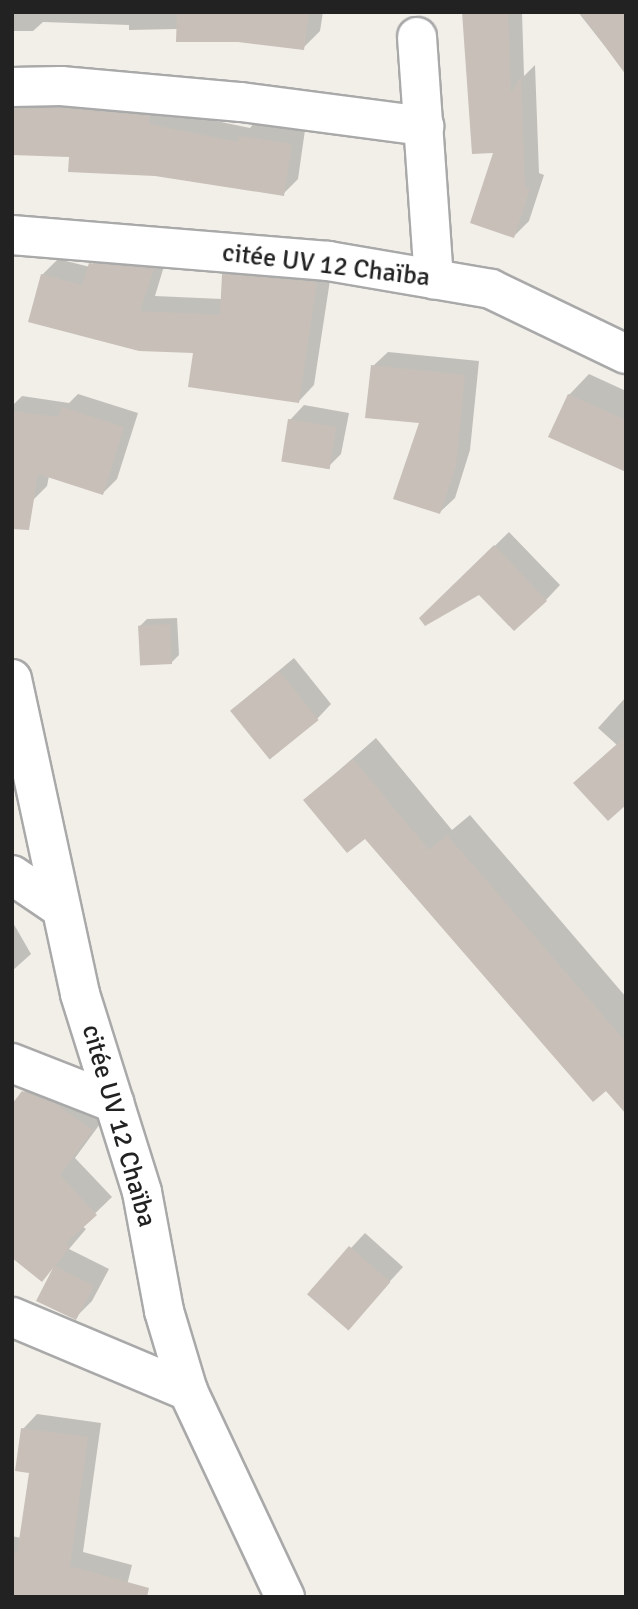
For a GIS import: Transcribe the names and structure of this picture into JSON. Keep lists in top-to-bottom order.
{
  "streets": {
    "street": ["citée UV 12 Chaïba"]
  }
}
